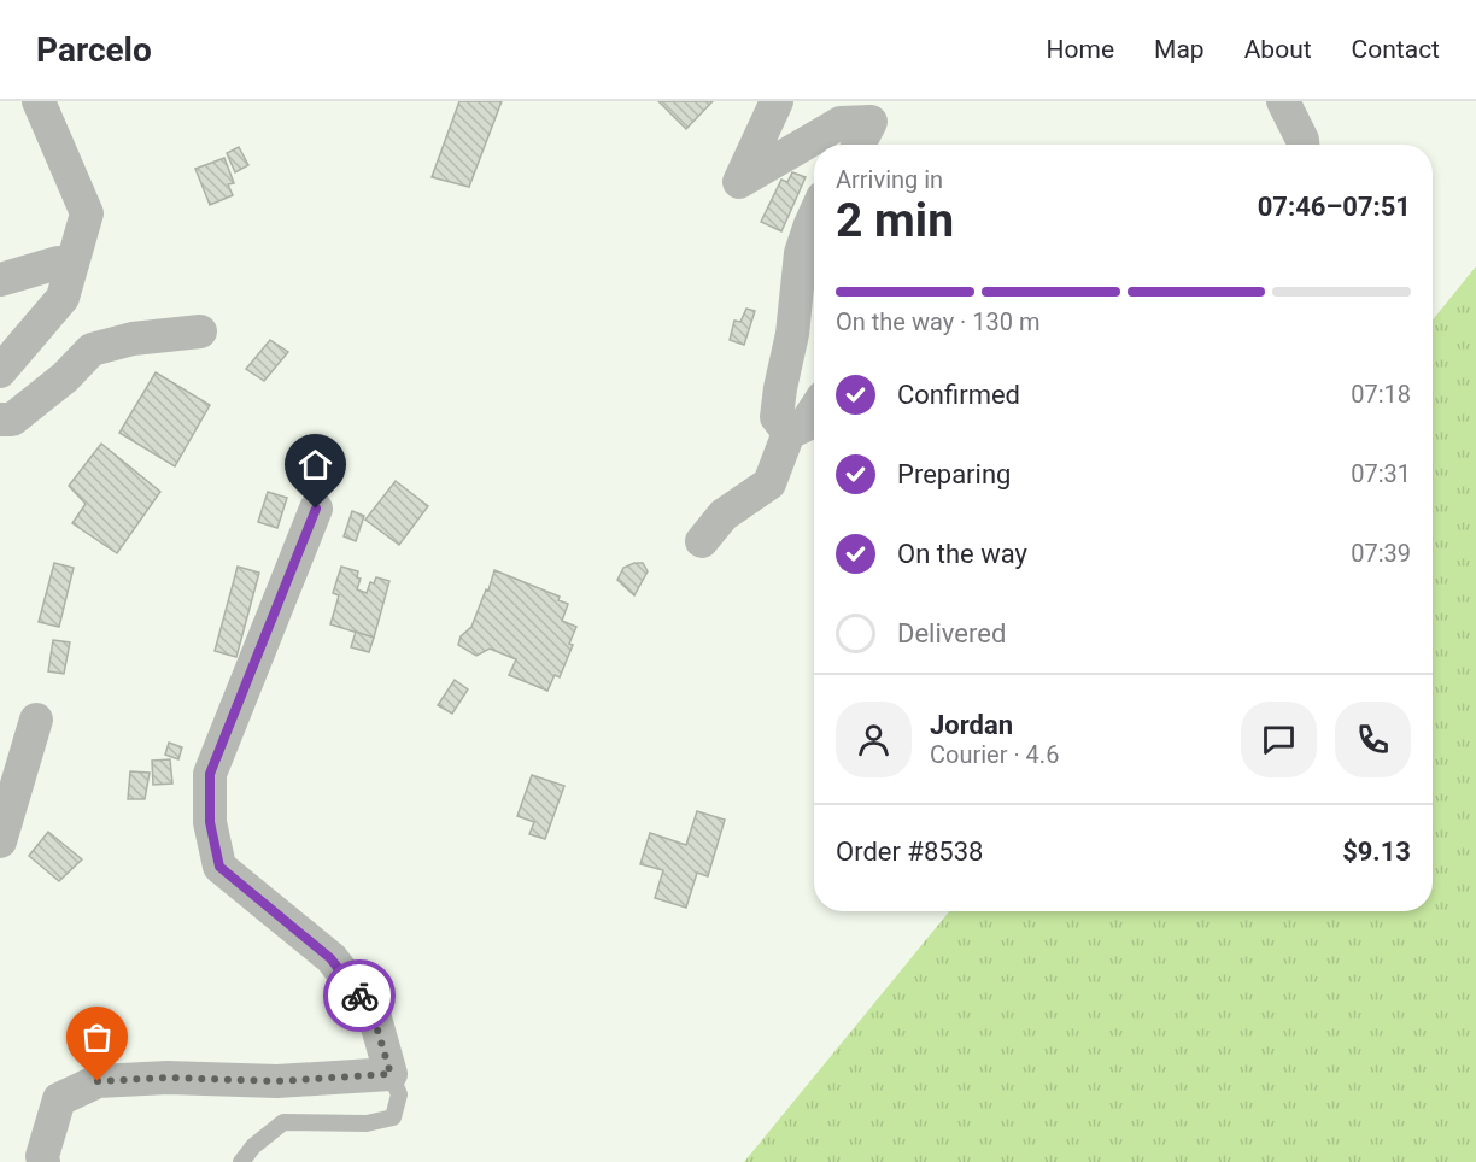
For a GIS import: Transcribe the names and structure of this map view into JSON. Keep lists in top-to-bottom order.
{
  "page": {
    "header": "Parcelo",
    "nav": [
      "Home",
      "Map",
      "About",
      "Contact"
    ],
    "heading": ["2 min", "Arriving in", "07:46–07:51"],
    "panel": [
      "Jordan",
      "Courier · 4.6",
      "Order #8538",
      "$9.13"
    ],
    "bar": "On the way · 130 m",
    "list": [
      ["Confirmed", "07:18"],
      ["Preparing", "07:31"],
      ["On the way", "07:39"],
      "Delivered"
    ]
  }
}
